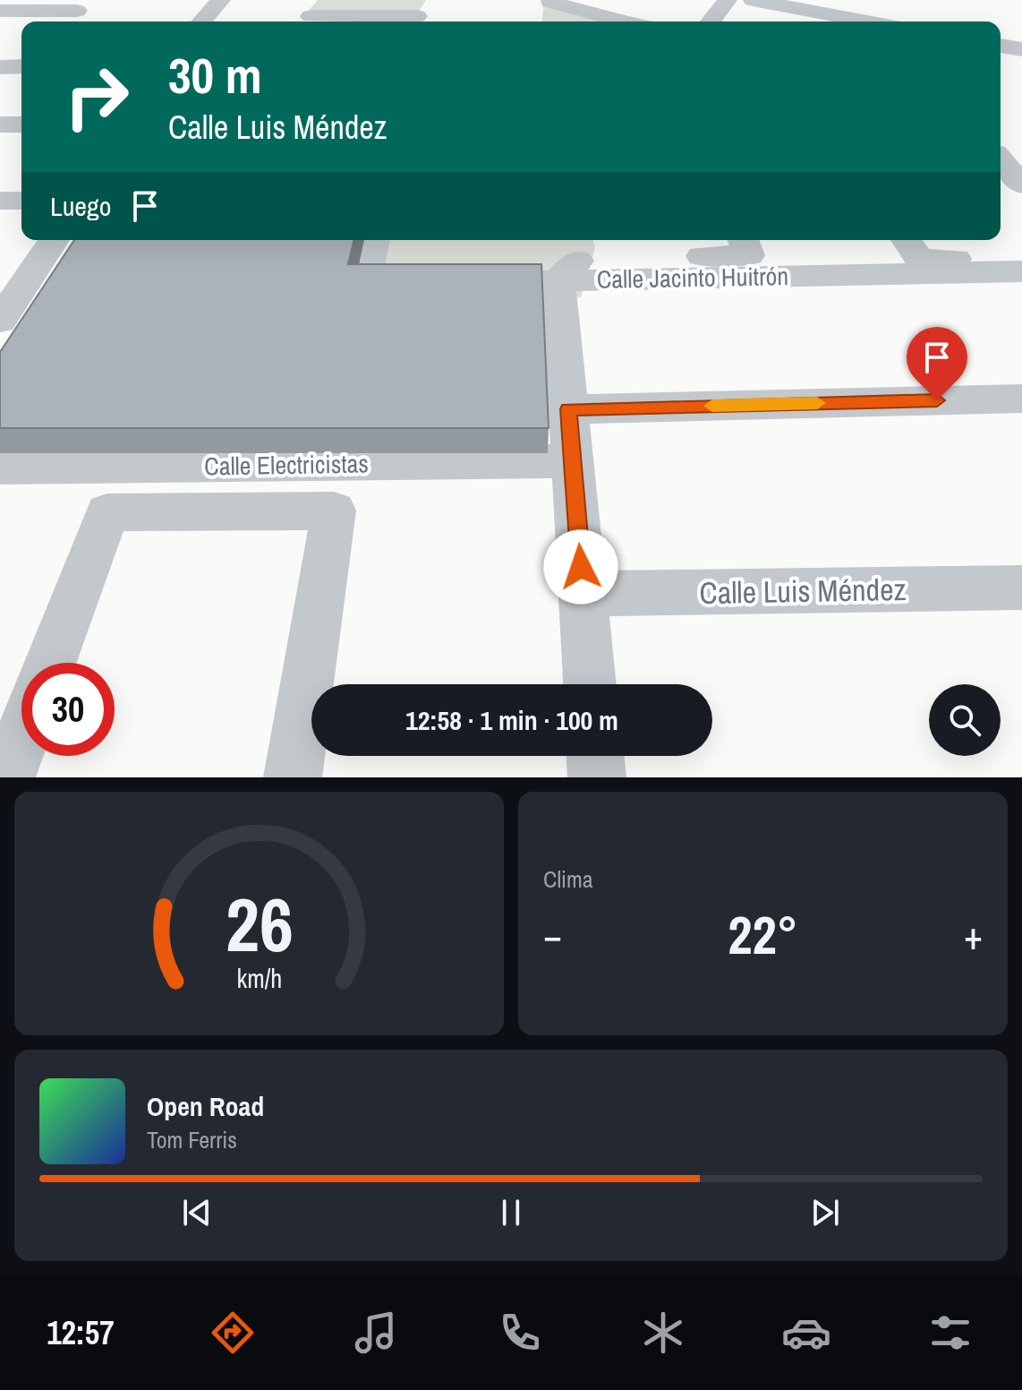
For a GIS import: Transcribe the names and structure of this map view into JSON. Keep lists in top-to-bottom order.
{
  "streets": {
    "street": ["Calle Jacinto Huitrón", "Calle Electricistas", "Calle Luis Méndez"]
  },
  "page": {
    "turn": ["30 m", "Calle Luis Méndez"],
    "then": "Luego",
    "limit": "30",
    "trip": "12:58 · 1 min · 100 m",
    "tile": "Clima",
    "heat": ["−", "22°", "+"],
    "song": ["Open Road", "Tom Ferris"],
    "tabs": "12:57",
    "gauge": ["26", "km/h"]
  }
}
